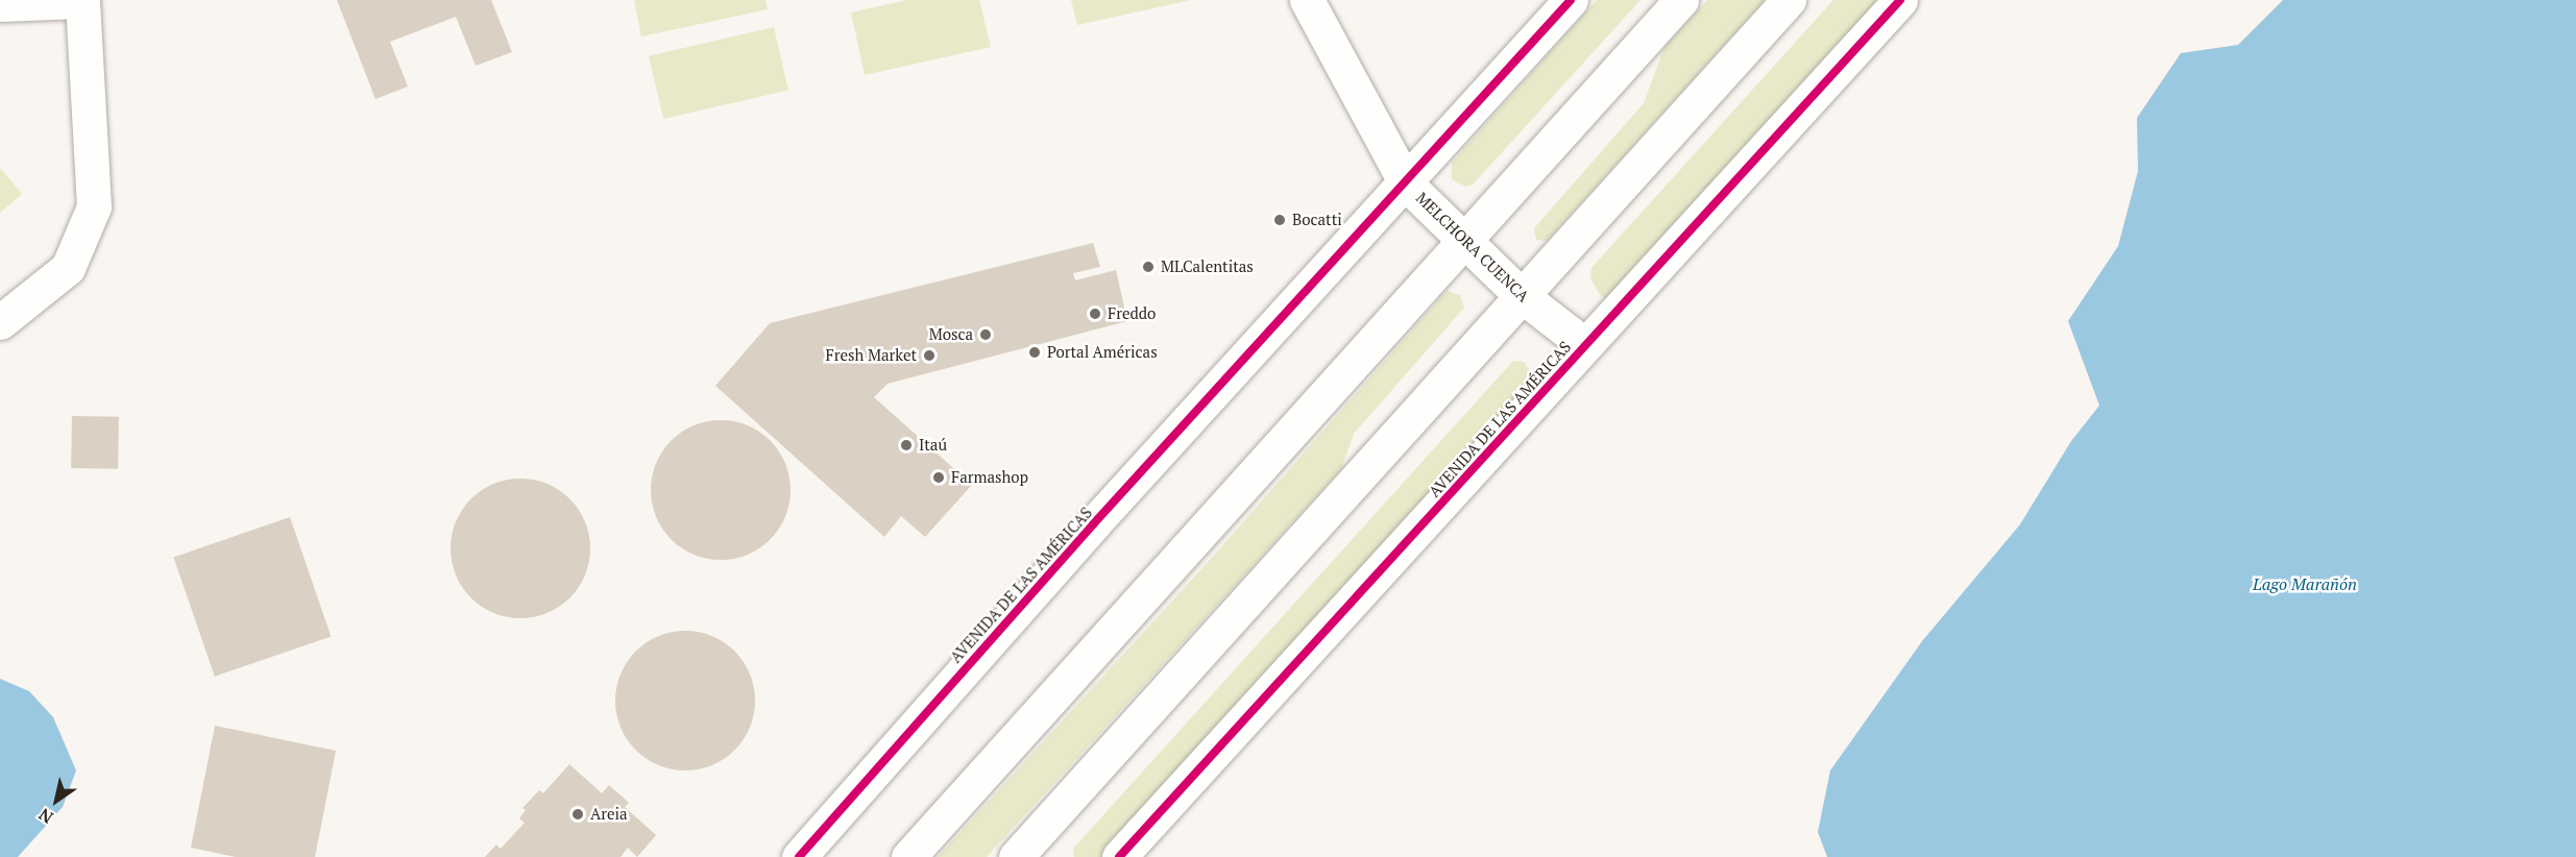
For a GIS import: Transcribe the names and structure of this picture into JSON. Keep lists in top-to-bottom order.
{
  "streets": {
    "main road": ["MELCHORA CUENCA", "AVENIDA DE LAS AMÉRICAS"]
  },
  "crossings": [
    ["MELCHORA CUENCA", "AVENIDA DE LAS AMÉRICAS"]
  ],
  "water": ["Lago Marañón"],
  "places": [
    "Bocatti",
    "MLCalentitas",
    "Freddo",
    "Mosca",
    "Portal Américas",
    "Fresh Market",
    "Itaú",
    "Farmashop",
    "Areia"
  ],
  "north": "bottom left"
}
